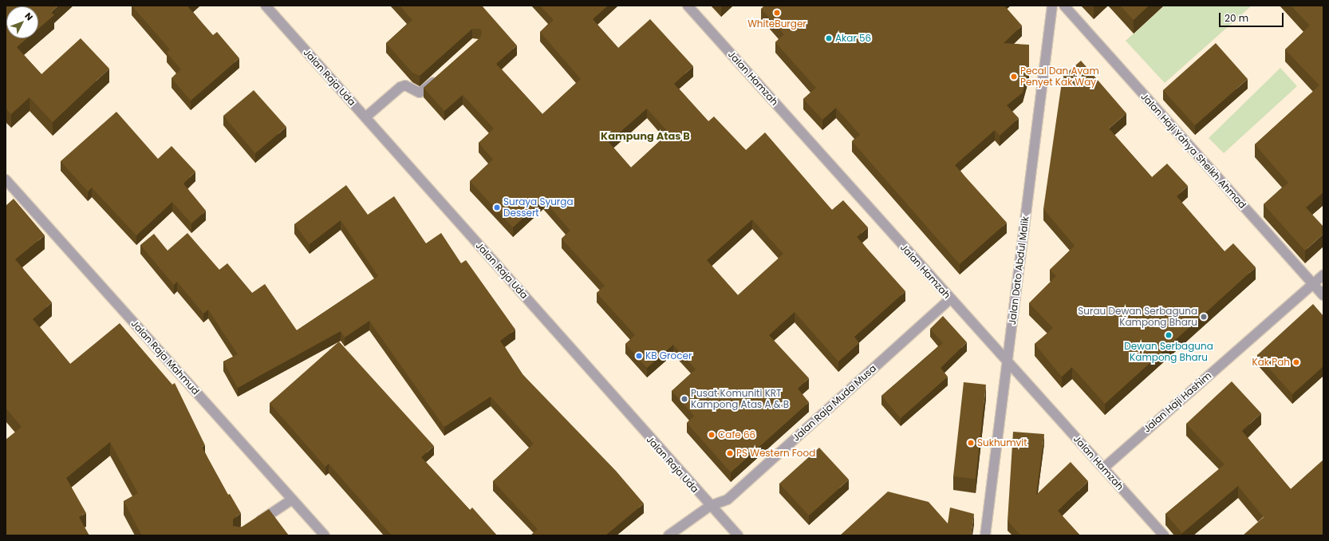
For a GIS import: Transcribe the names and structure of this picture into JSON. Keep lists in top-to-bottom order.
{
  "streets": {
    "street": [
      "Jalan Raja Uda",
      "Jalan Hamzah",
      "Jalan Haji Yahya Sheikh Ahmad",
      "Jalan Dato Abdul Malik",
      "Jalan Raja Mahmud",
      "Jalan Haji Hashim",
      "Jalan Raja Muda Musa"
    ]
  },
  "crossings": [
    ["Jalan Raja Uda", "Jalan Raja Muda Musa"],
    ["Jalan Hamzah", "Jalan Dato Abdul Malik"],
    ["Jalan Hamzah", "Jalan Haji Hashim"],
    ["Jalan Hamzah", "Jalan Raja Muda Musa"],
    ["Jalan Haji Yahya Sheikh Ahmad", "Jalan Haji Hashim"]
  ],
  "districts": ["Kampung Atas B"],
  "places": [
    "WhiteBurger",
    "Akar 56",
    "Pecal Dan Ayam Penyet Kak Way",
    "Suraya Syurga Dessert",
    "Surau Dewan Serbaguna Kampong Bharu",
    "Dewan Serbaguna Kampong Bharu",
    "KB Grocer",
    "Kak Pah",
    "Pusat Komuniti KRT Kampong Atas A & B",
    "Cafe 66",
    "Sukhumvit",
    "PS Western Food"
  ],
  "scale_bar": "20 m",
  "north": "top right"
}
